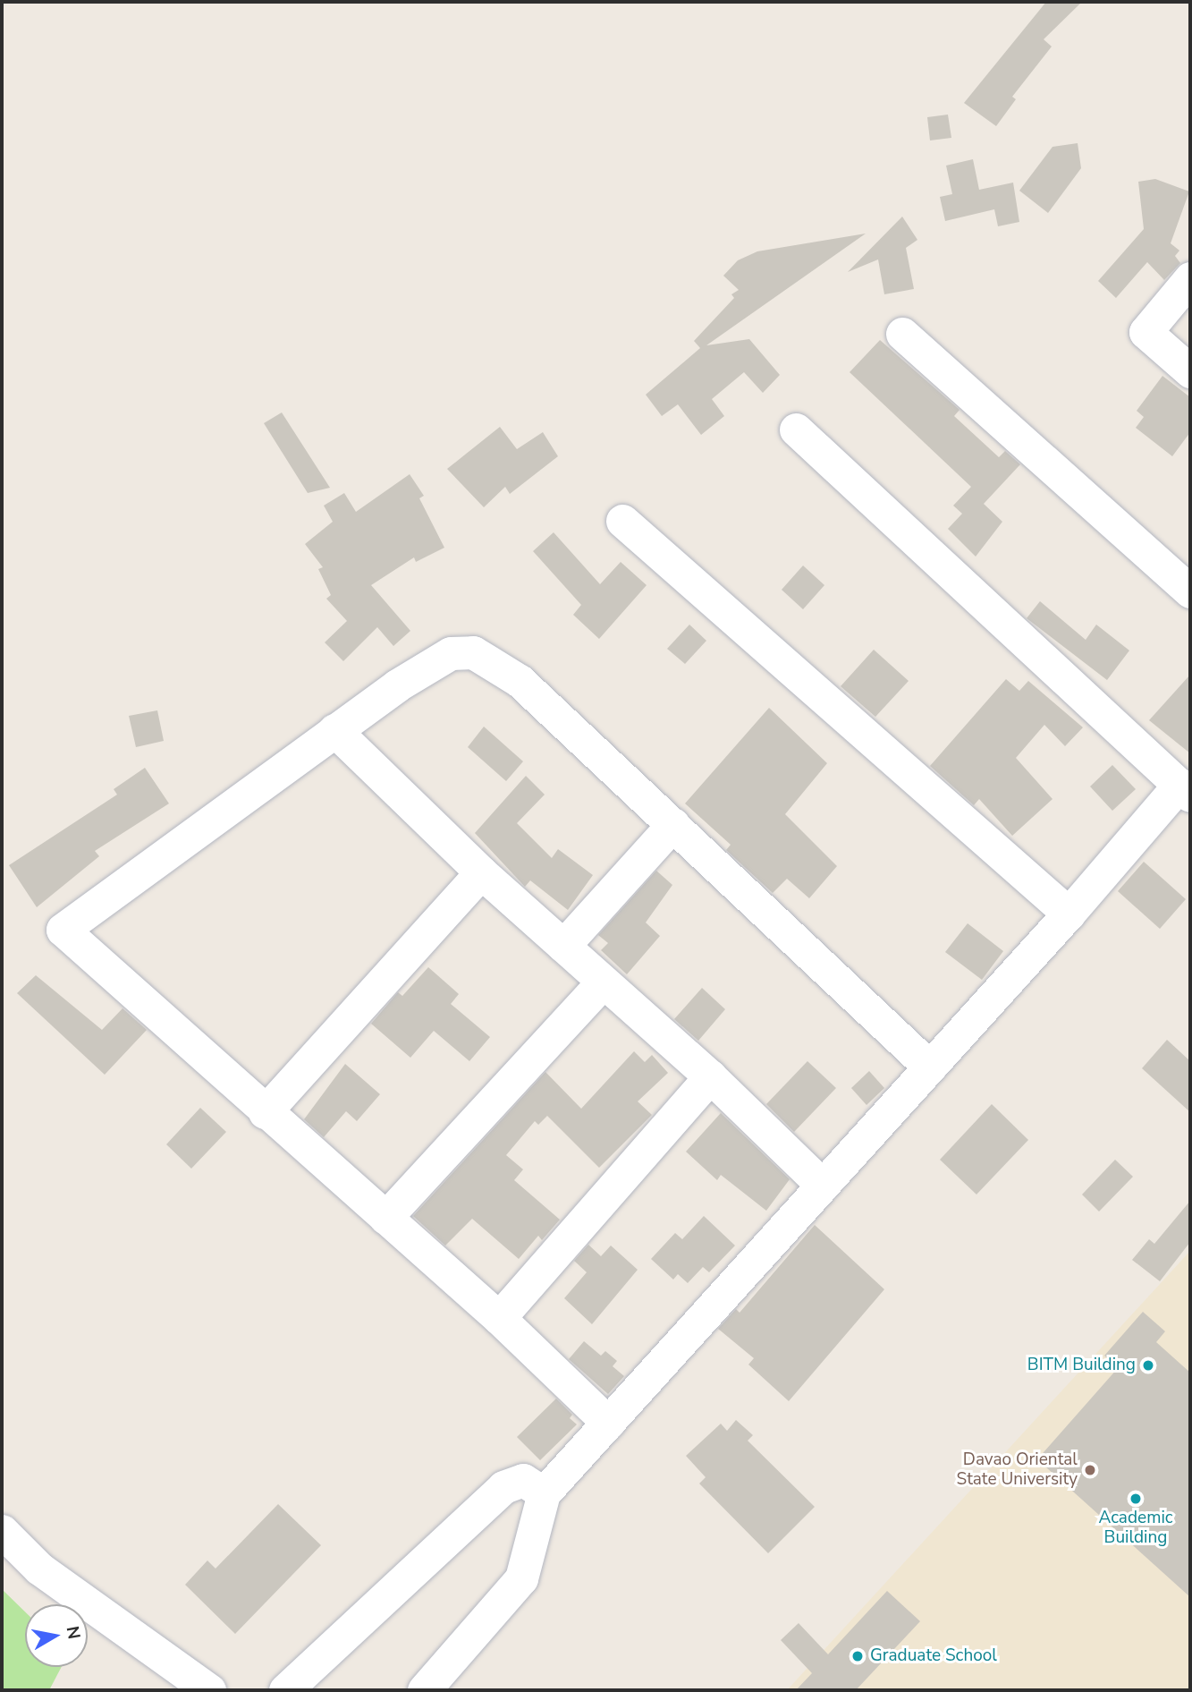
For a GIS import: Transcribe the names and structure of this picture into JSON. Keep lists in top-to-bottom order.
{
  "places": [
    "BITM Building",
    "Davao Oriental State University",
    "Academic Building",
    "Graduate School"
  ],
  "north": "right"
}
